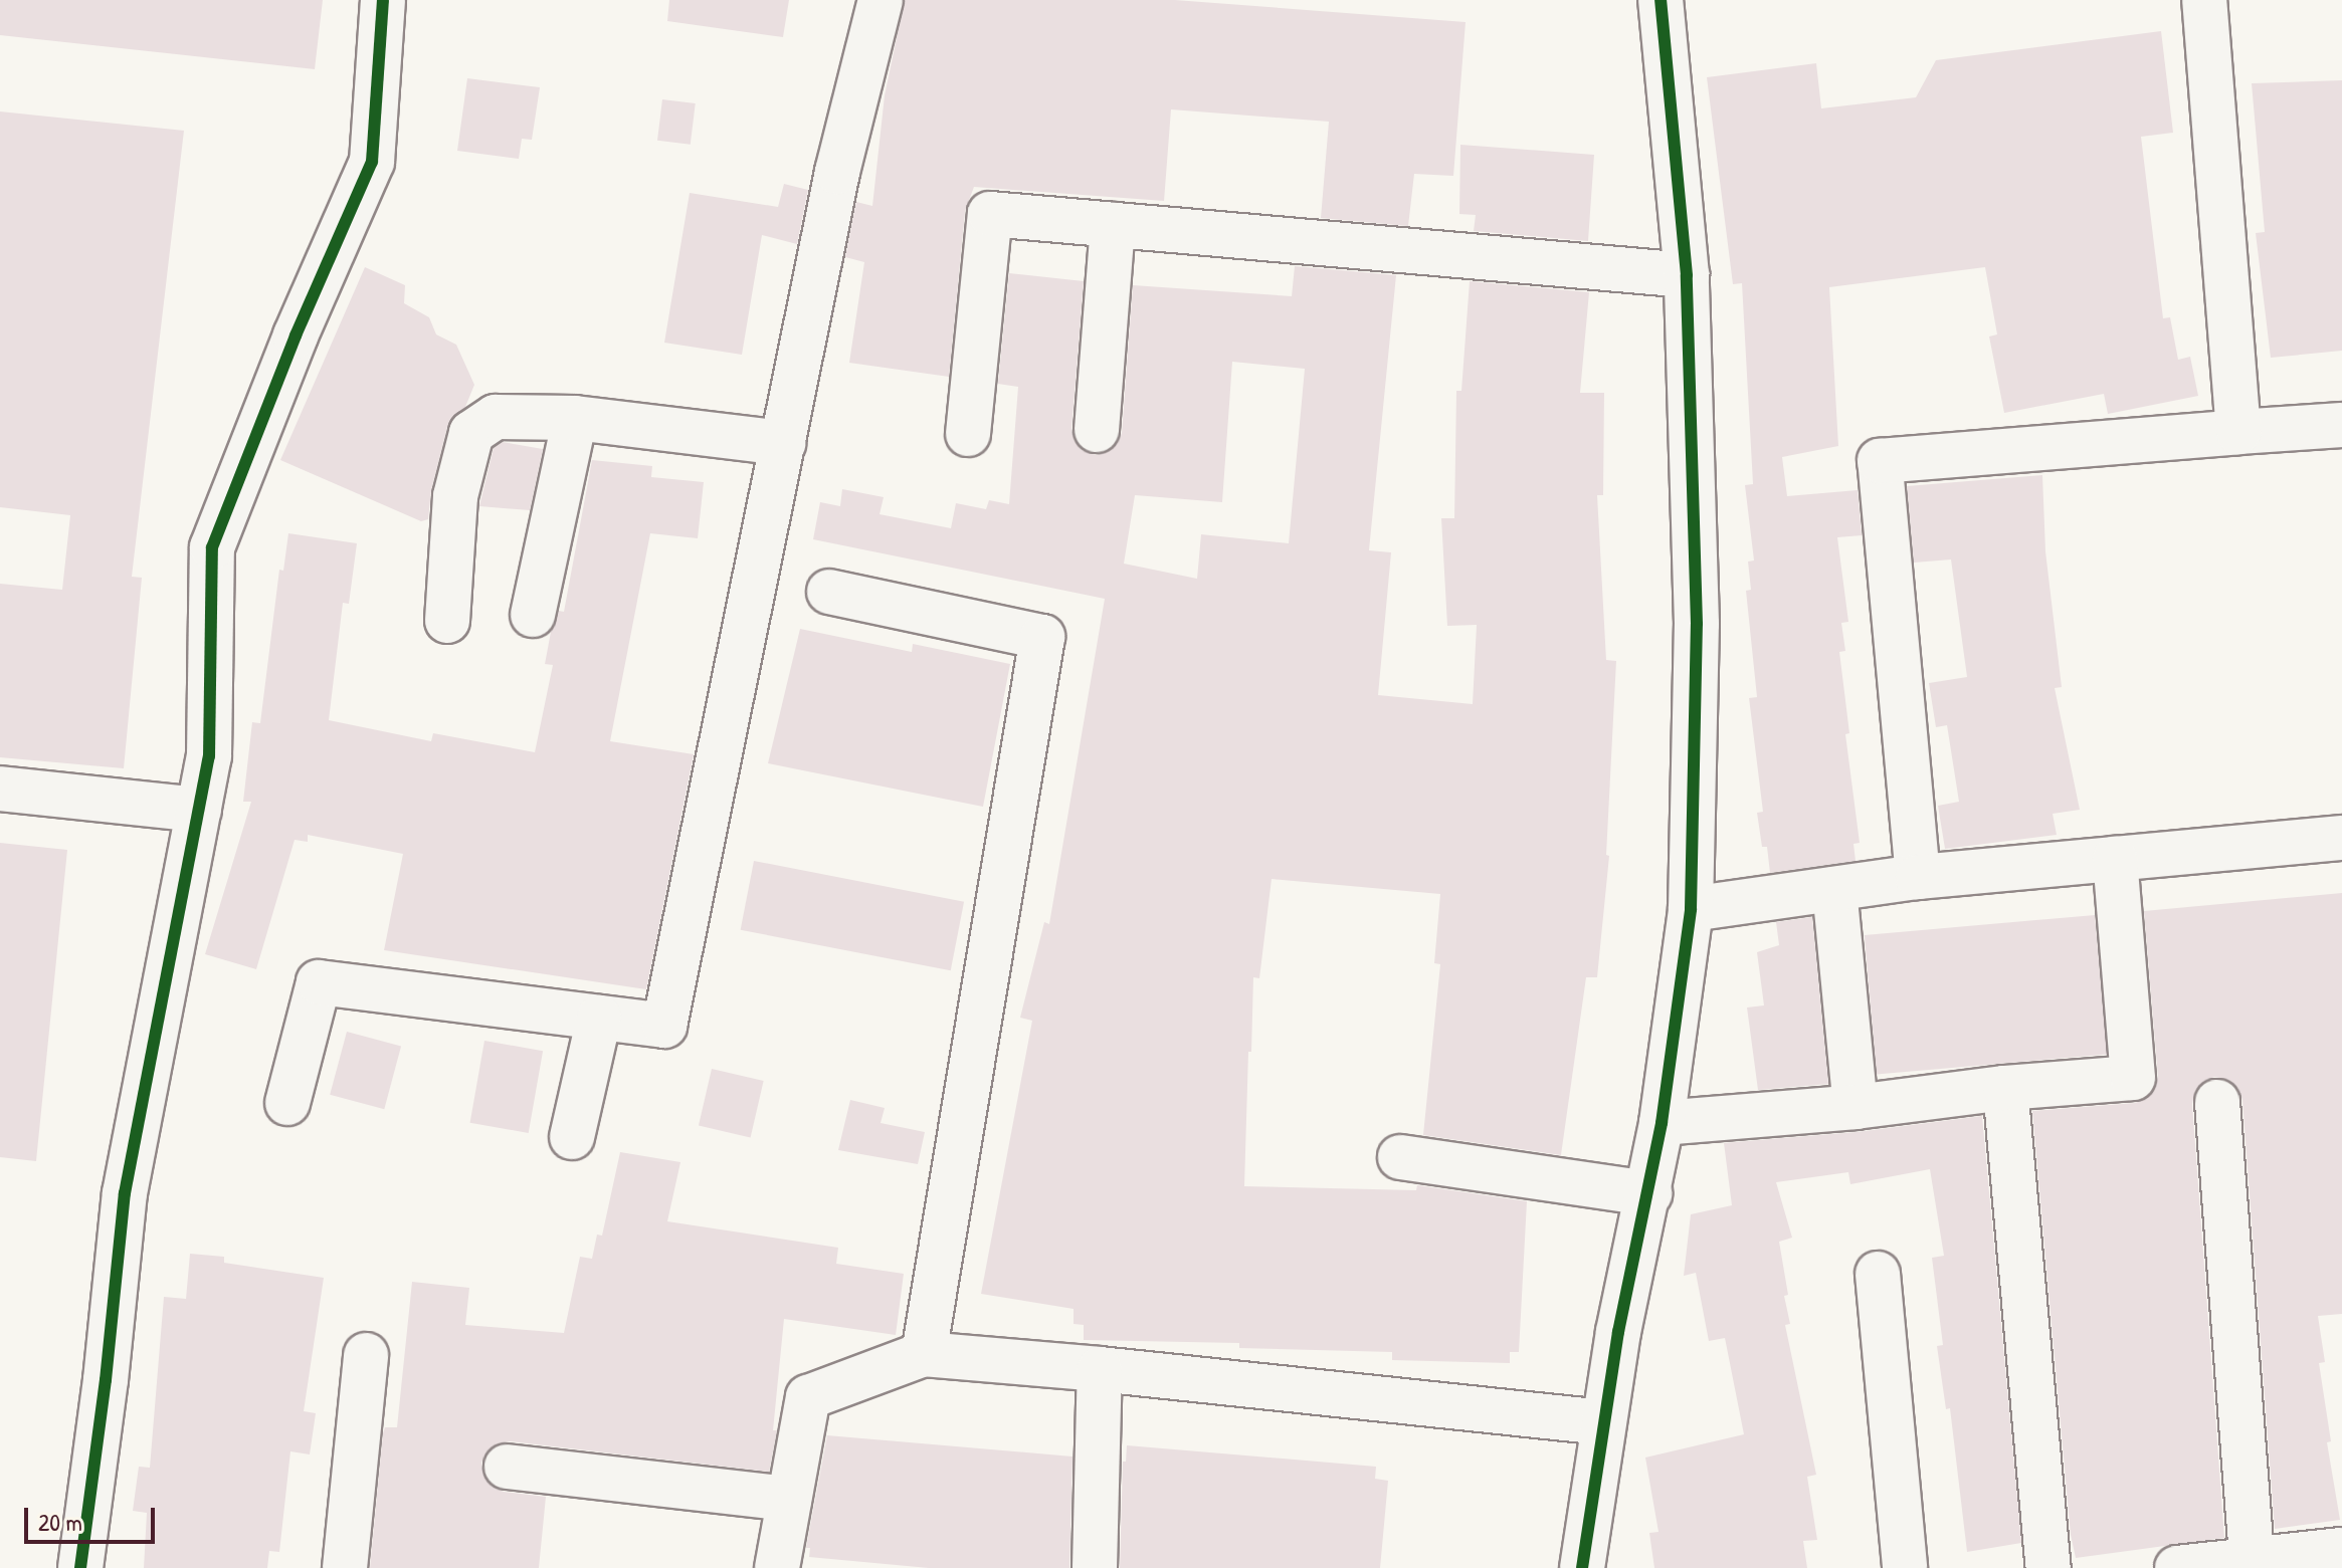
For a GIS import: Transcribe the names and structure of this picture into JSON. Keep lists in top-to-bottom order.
{
  "scale_bar": "20 m"
}
